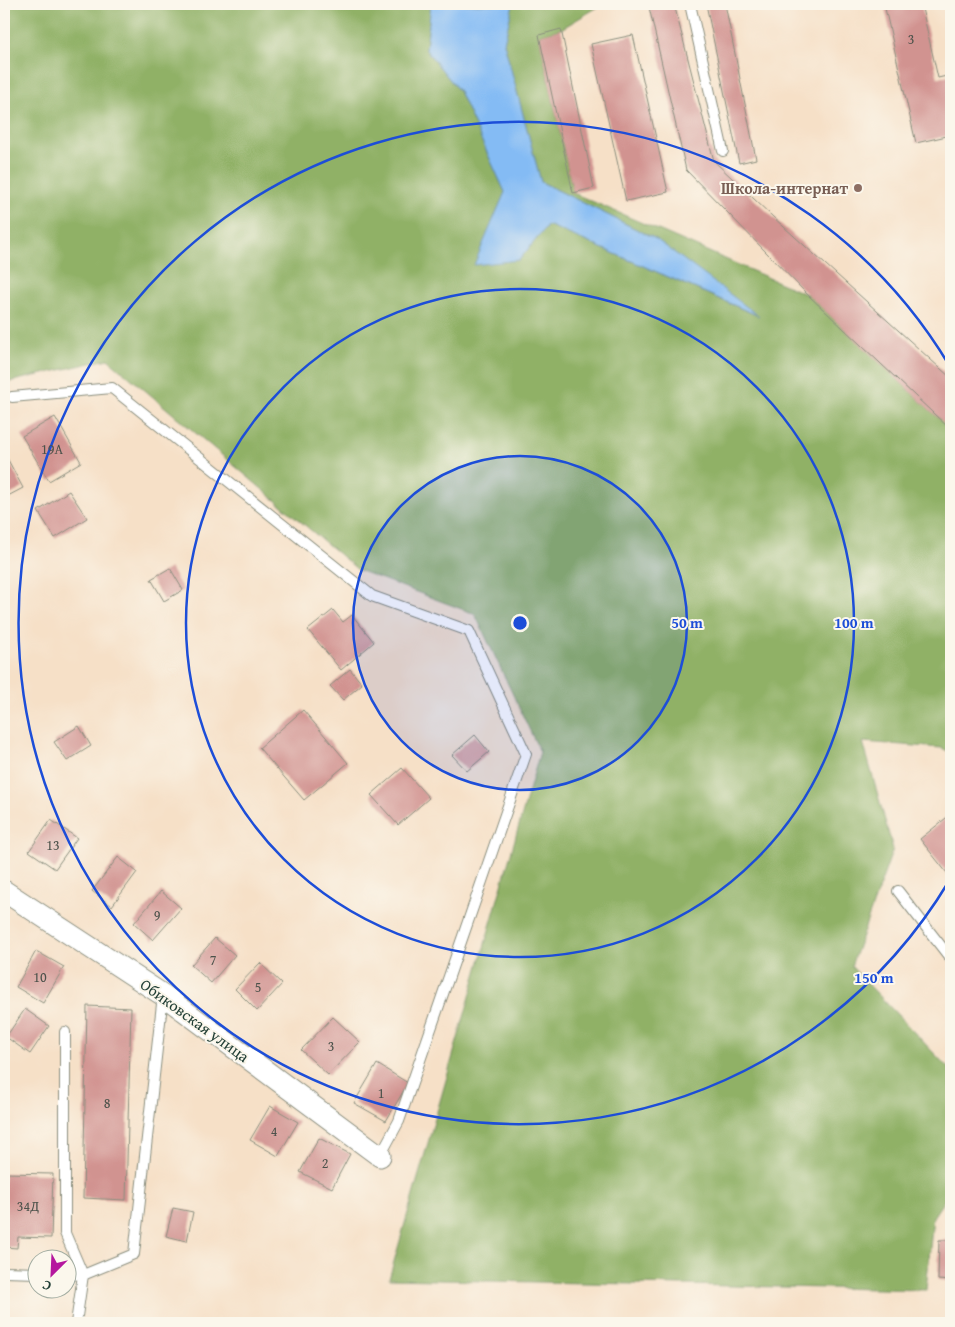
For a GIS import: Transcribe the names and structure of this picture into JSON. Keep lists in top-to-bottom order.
{
  "streets": {
    "street": ["Обиковская улица"]
  },
  "places": ["Школа-интернат"],
  "house_numbers": [
    "3",
    "19А",
    "13",
    "9",
    "7",
    "10",
    "5",
    "3",
    "1",
    "8",
    "4",
    "2",
    "34Д"
  ],
  "north": "bottom left",
  "rings": ["50 m", "100 m", "150 m"]
}
